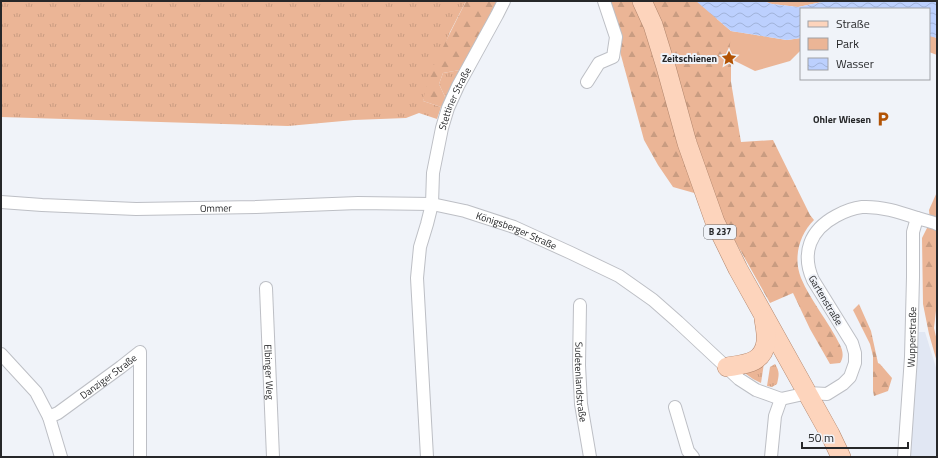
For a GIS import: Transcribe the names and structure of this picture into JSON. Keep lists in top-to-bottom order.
{
  "streets": {
    "main road": ["B 237"],
    "street": [
      "Stettiner Straße",
      "Ommer",
      "Königsberger Straße",
      "Gartenstraße",
      "Wupperstraße",
      "Elbinger Weg",
      "Danziger Straße",
      "Sudetenlandstraße"
    ]
  },
  "crossings": [
    ["Stettiner Straße", "Ommer"],
    ["Stettiner Straße", "Königsberger Straße"],
    ["Ommer", "Königsberger Straße"],
    ["B 237", "Gartenstraße"],
    ["Gartenstraße", "Wupperstraße"]
  ],
  "places": {
    "place": ["Zeitschienen"],
    "parking": ["Ohler Wiesen"]
  },
  "legend": ["Straße", "Park", "Wasser"],
  "scale_bar": "50 m"
}
